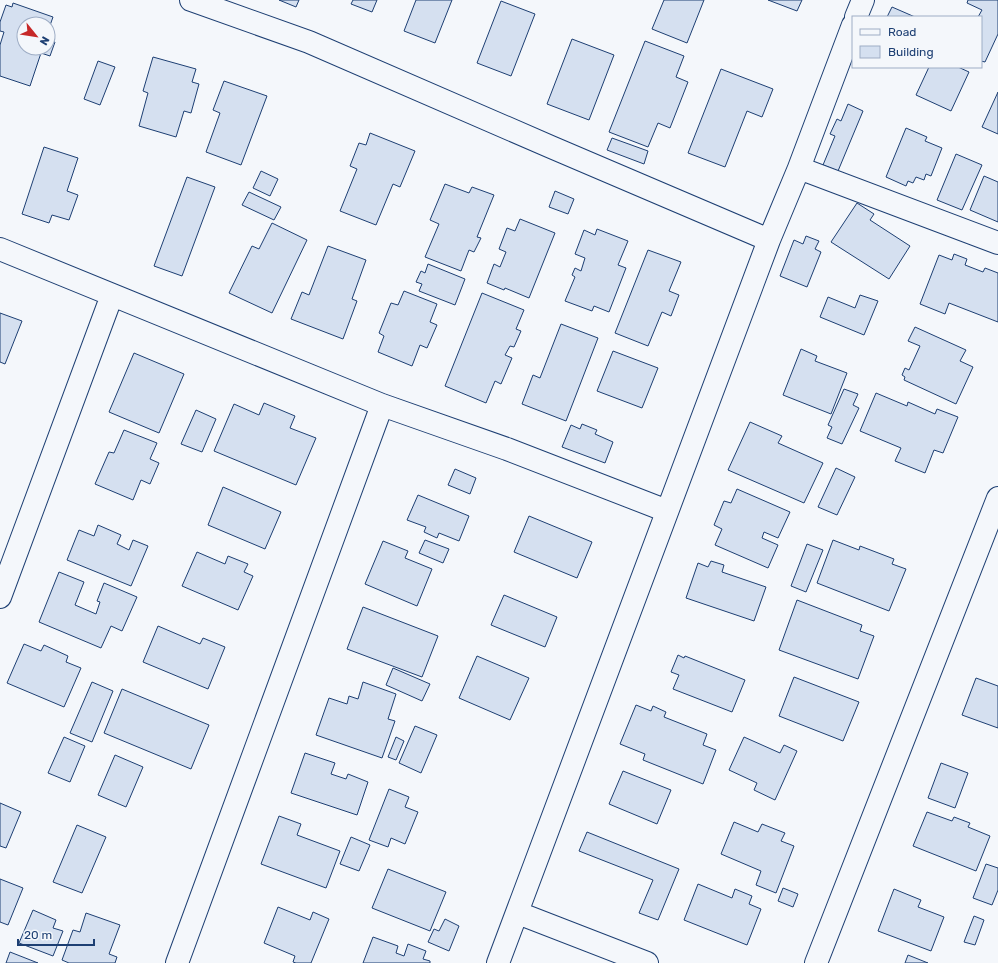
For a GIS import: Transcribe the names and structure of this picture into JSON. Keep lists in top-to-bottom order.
{
  "legend": ["Road", "Building"],
  "scale_bar": "20 m",
  "north": "bottom right"
}
